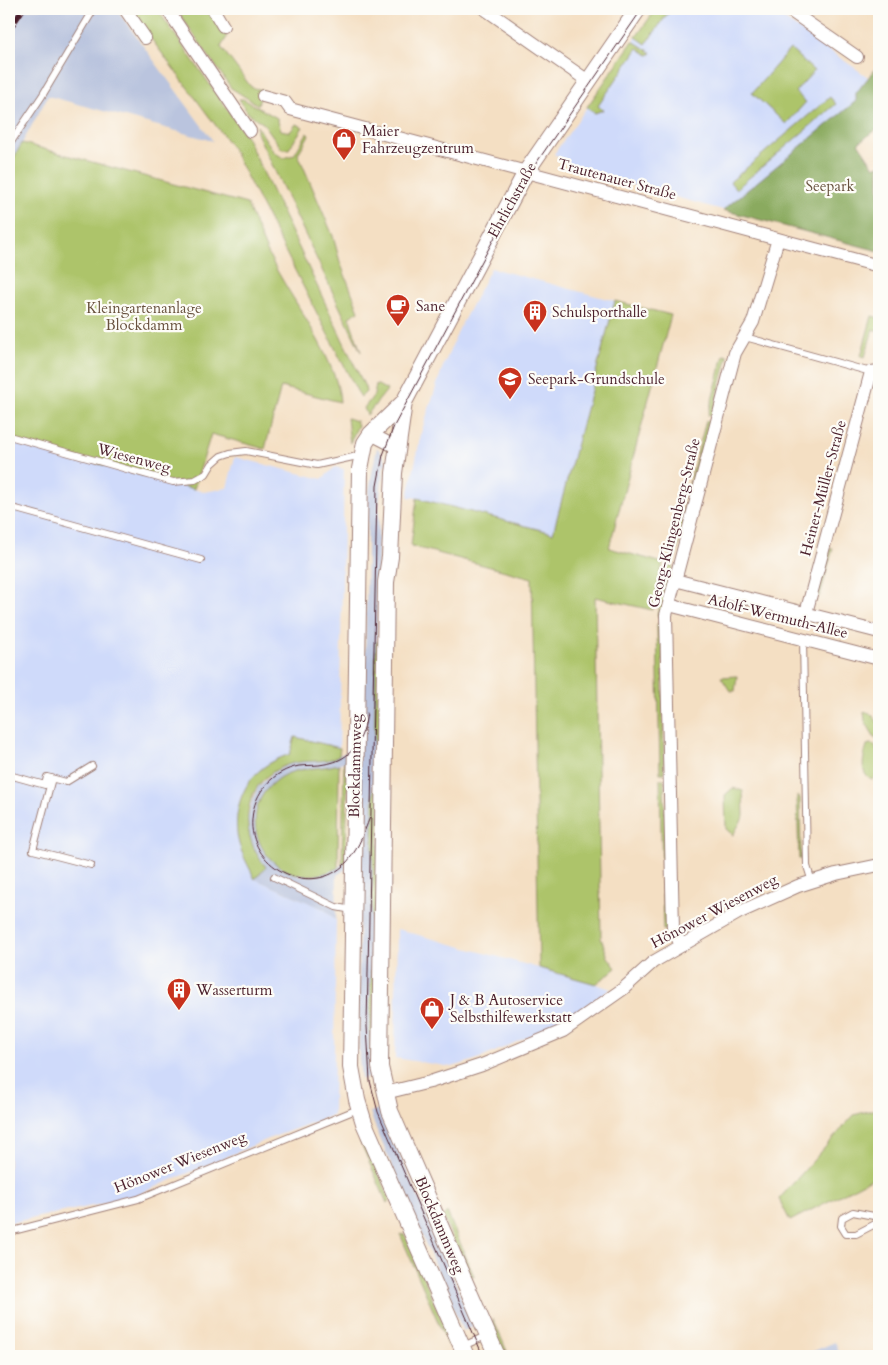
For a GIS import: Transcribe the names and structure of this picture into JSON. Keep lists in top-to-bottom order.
{
  "streets": {
    "street": [
      "Trautenauer Straße",
      "Ehrlichstraße",
      "Heiner-Müller-Straße",
      "Georg-Klingenberg-Straße",
      "Adolf-Wermuth-Allee",
      "Blockdammweg",
      "Hönower Wiesenweg"
    ],
    "lane": ["Wiesenweg"]
  },
  "crossings": [
    ["Trautenauer Straße", "Ehrlichstraße"],
    ["Trautenauer Straße", "Georg-Klingenberg-Straße"],
    ["Ehrlichstraße", "Blockdammweg"],
    ["Wiesenweg", "Blockdammweg"],
    ["Heiner-Müller-Straße", "Adolf-Wermuth-Allee"],
    ["Georg-Klingenberg-Straße", "Adolf-Wermuth-Allee"],
    ["Georg-Klingenberg-Straße", "Hönower Wiesenweg"],
    ["Blockdammweg", "Hönower Wiesenweg"]
  ],
  "parks": ["Seepark", "Kleingartenanlage Blockdamm"],
  "places": {
    "shop": ["Maier Fahrzeugzentrum", "J & B Autoservice Selbsthilfewerkstatt"],
    "cafe": ["Sane"],
    "building": ["Schulsporthalle", "Wasserturm"],
    "school or university": ["Seepark-Grundschule"]
  }
}
